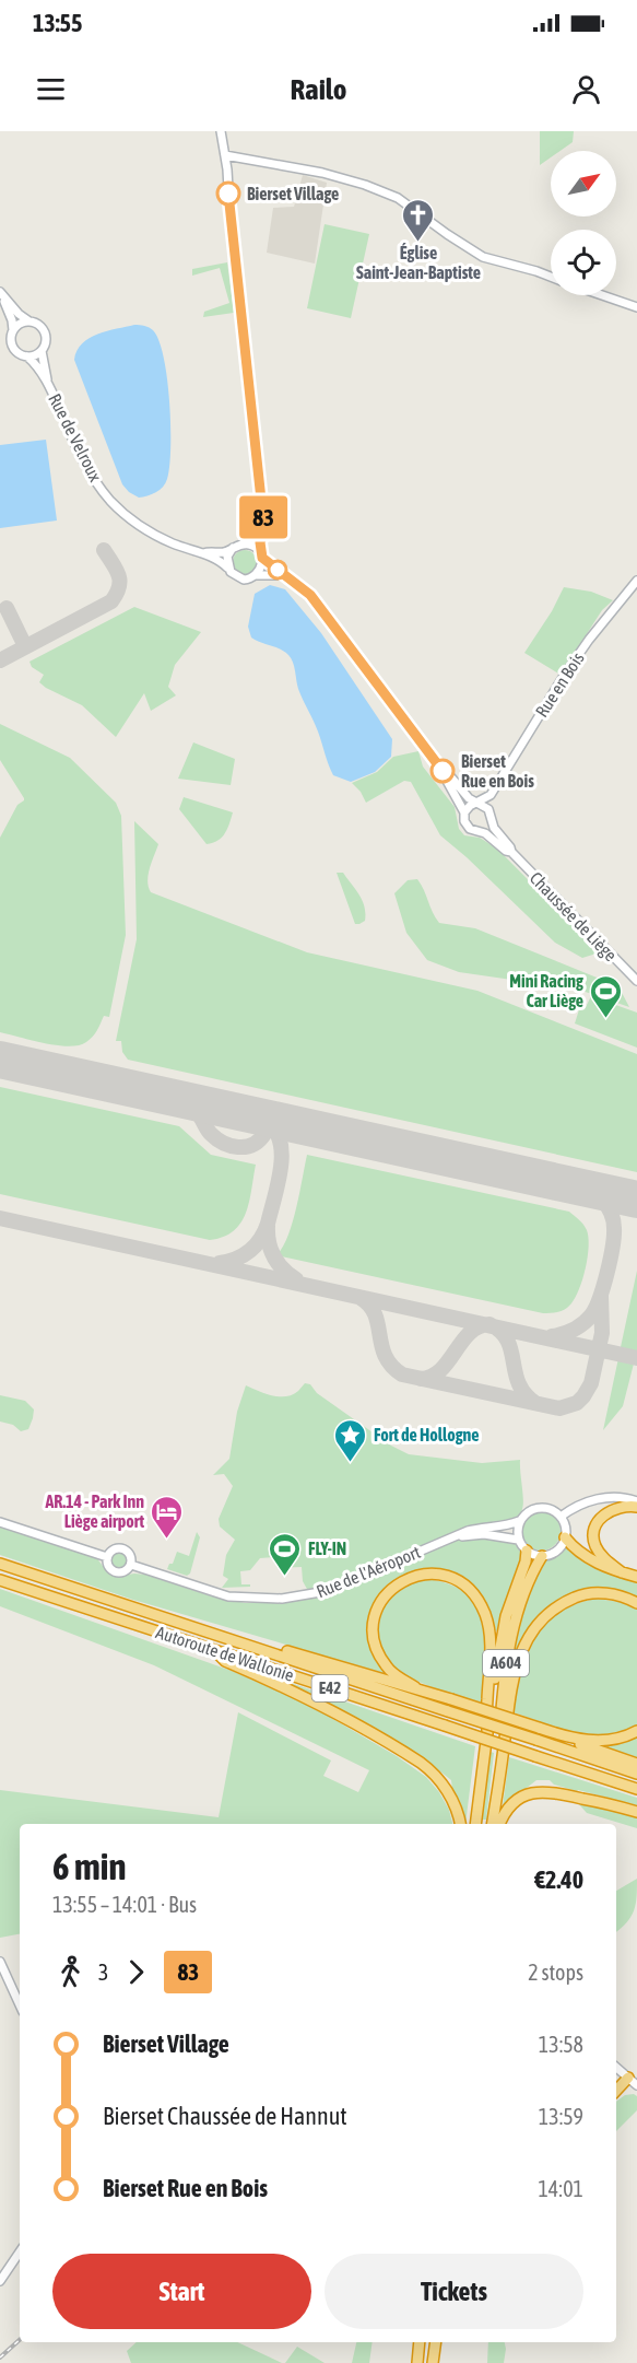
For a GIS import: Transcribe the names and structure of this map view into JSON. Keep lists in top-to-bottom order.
{
  "streets": {
    "highway": ["Autoroute de Wallonie", "A604", "E42"],
    "main road": [
      "Rue de Velroux",
      "Rue en Bois",
      "Chaussée de Liège",
      "Rue de l'Aéroport"
    ]
  },
  "crossings": [
    ["Rue en Bois", "Chaussée de Liège"],
    ["Rue de l'Aéroport", "A604"]
  ],
  "places": {
    "other": ["Bierset Village", "Bierset Rue en Bois"],
    "church": ["Église Saint-Jean-Baptiste"],
    "sports": ["Mini Racing Car Liège", "FLY-IN"],
    "place": ["Fort de Hollogne"],
    "hotel": ["AR.14 - Park Inn Liège airport"]
  },
  "lines": ["bus line 83"],
  "north": "top right",
  "page": {
    "status": "13:55",
    "header": "Railo",
    "on_map": "83",
    "heading": ["6 min", "13:55 – 14:01 · Bus", "€2.40"],
    "legs": ["3", "83", "2 stops"],
    "list": [
      {
        "name": "Bierset Village",
        "value": "13:58"
      },
      {
        "name": "Bierset Chaussée de Hannut",
        "value": "13:59"
      },
      {
        "name": "Bierset Rue en Bois",
        "value": "14:01"
      }
    ],
    "buttons": ["Start", "Tickets"]
  }
}
